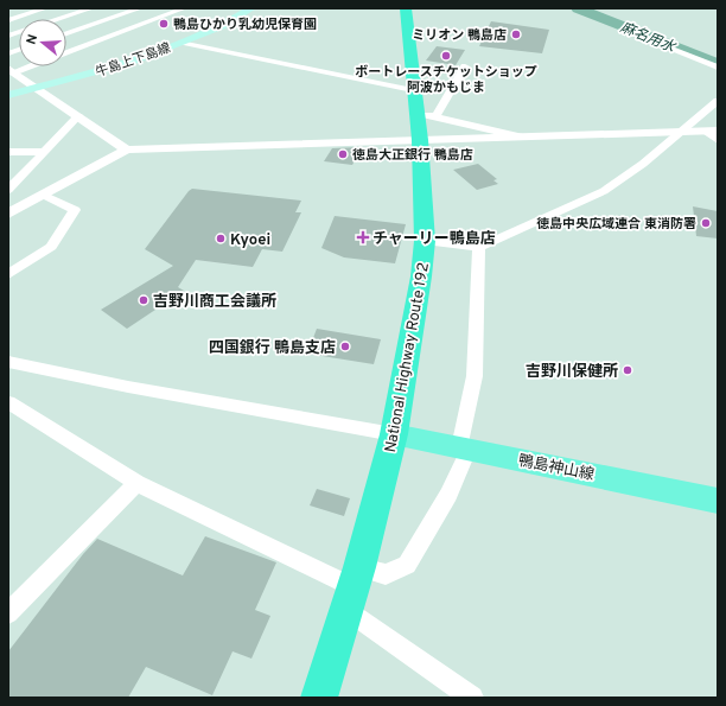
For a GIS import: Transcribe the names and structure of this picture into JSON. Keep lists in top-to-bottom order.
{
  "streets": {
    "highway": ["National Highway Route 192"],
    "main road": ["牛島上下島線", "鴨島神山線"]
  },
  "crossings": [
    ["National Highway Route 192", "鴨島神山線"]
  ],
  "water": ["麻名用水"],
  "places": {
    "other": [
      "鴨島ひかり乳幼児保育園",
      "ミリオン 鴨島店",
      "ボートレースチケットショップ 阿波かもじま",
      "徳島大正銀行 鴨島店",
      "徳島中央広域連合 東消防署",
      "Kyoei",
      "吉野川商工会議所",
      "四国銀行 鴨島支店",
      "吉野川保健所"
    ],
    "health": ["チャーリー鴨島店"]
  },
  "north": "left"
}
